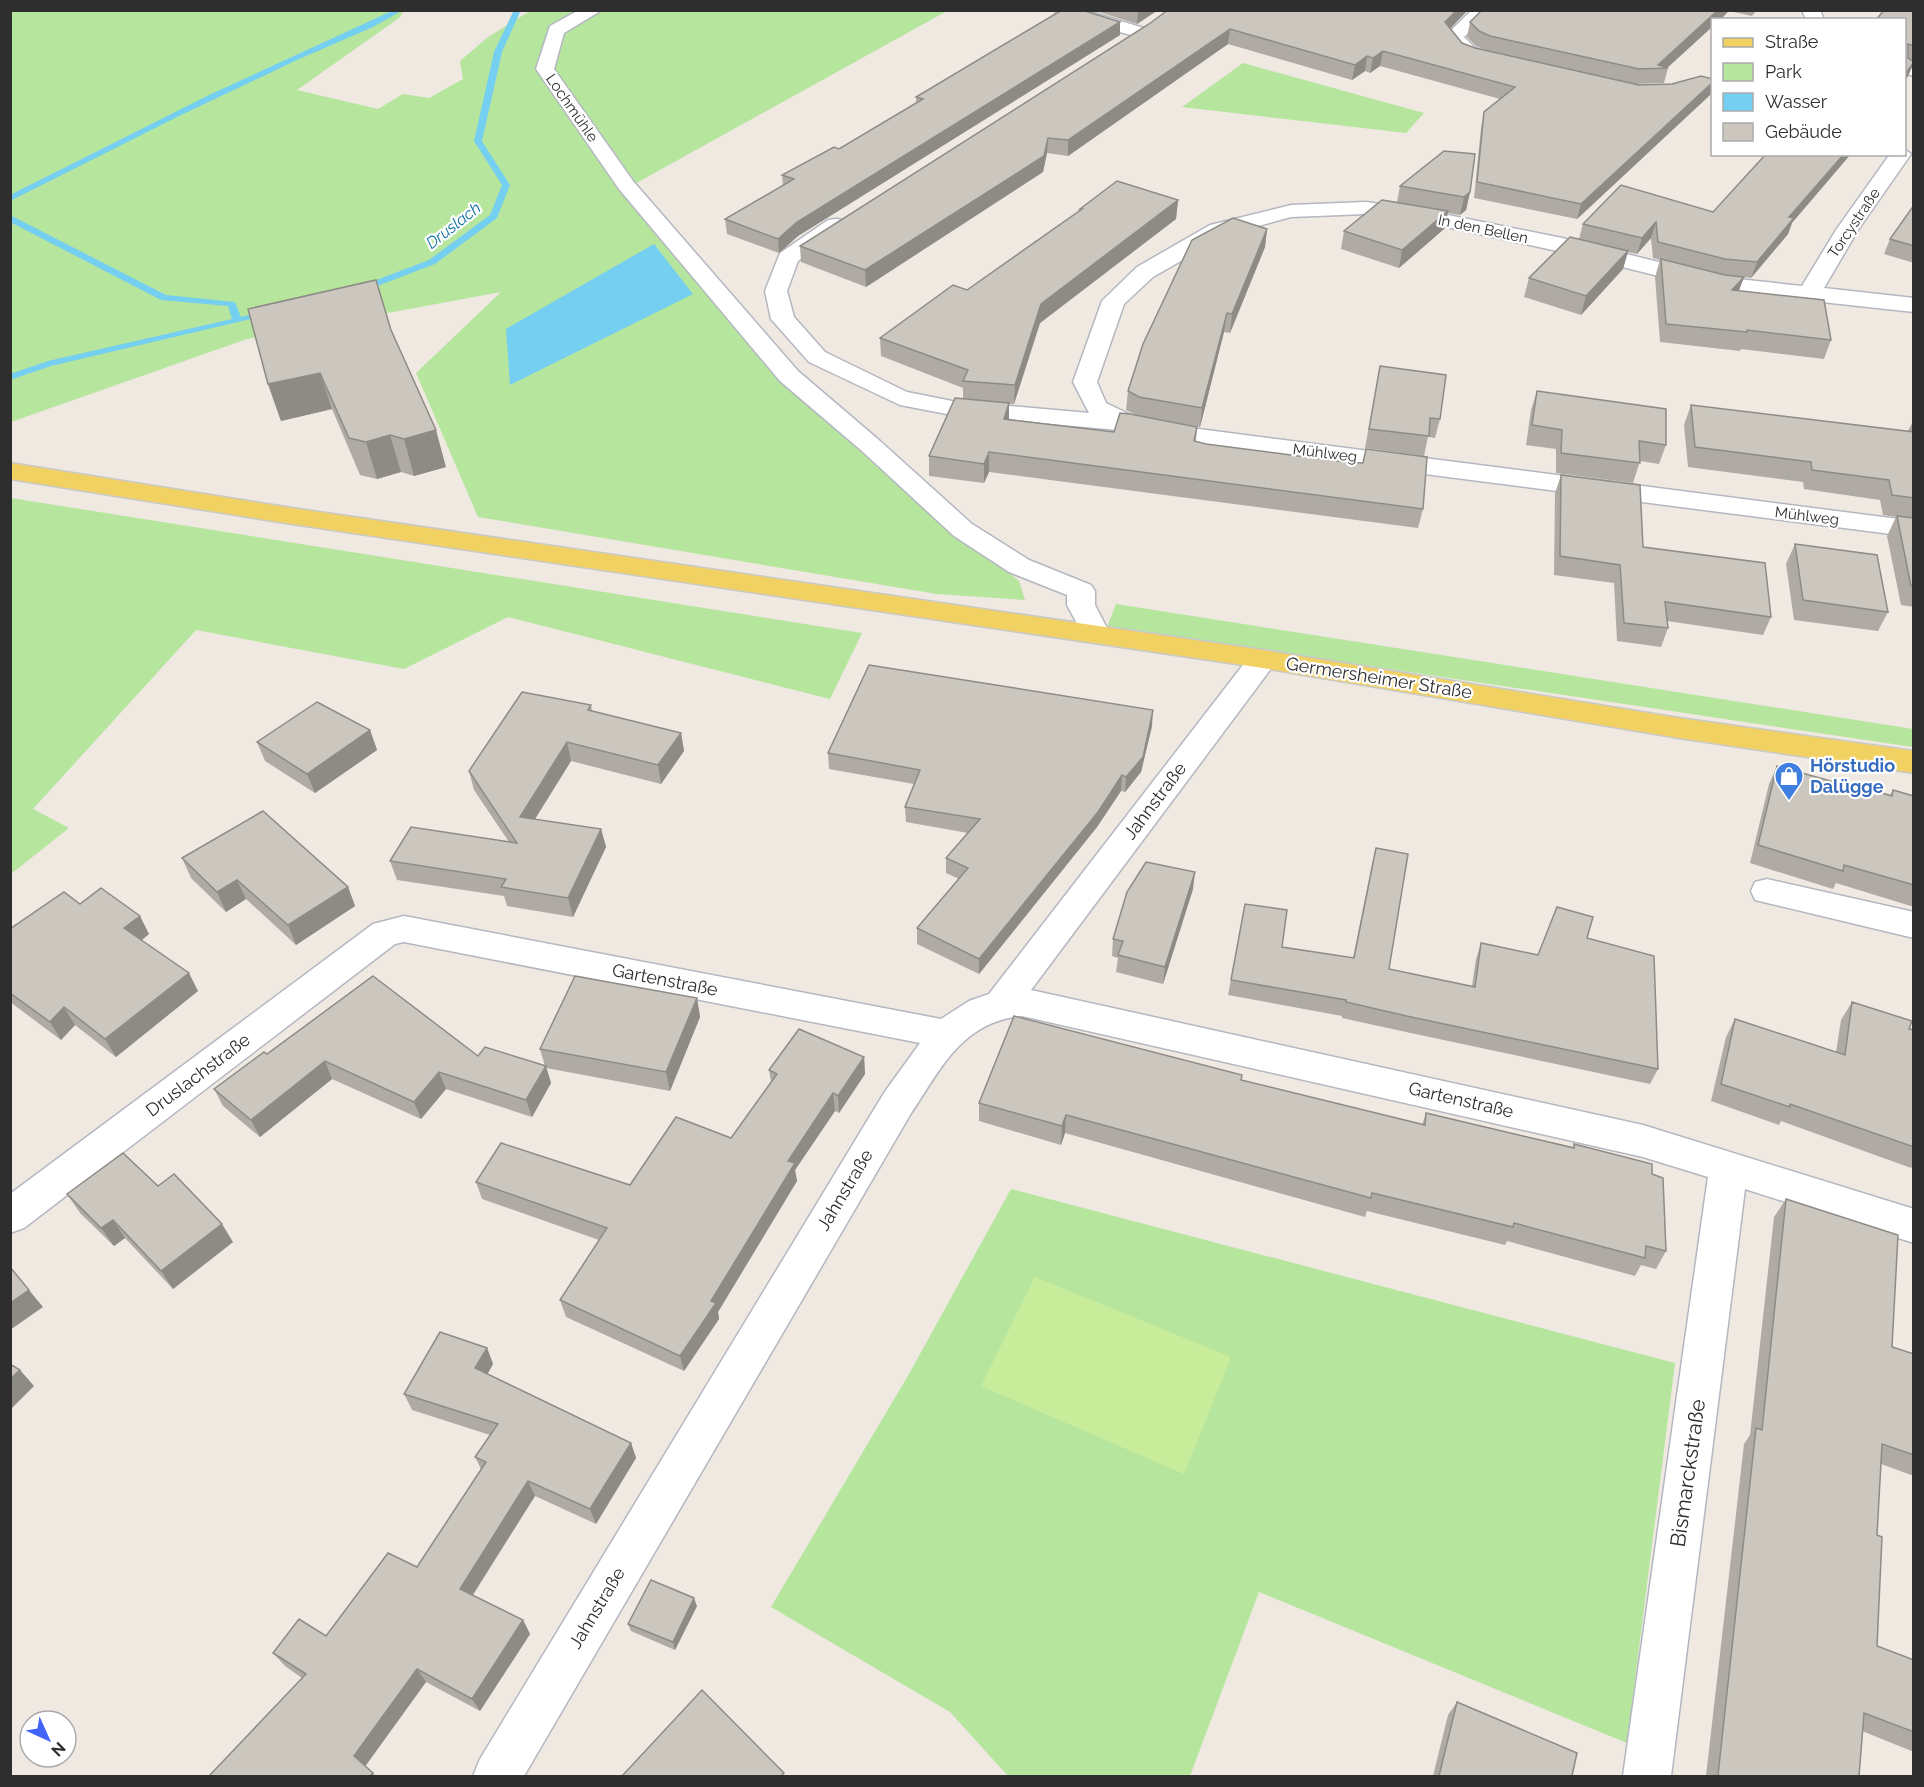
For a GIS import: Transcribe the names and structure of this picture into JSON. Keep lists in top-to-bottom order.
{
  "streets": {
    "main road": ["Germersheimer Straße"],
    "street": [
      "Lochmühle",
      "Torcystraße",
      "In den Bellen",
      "Mühlweg",
      "Jahnstraße",
      "Gartenstraße",
      "Druslachstraße",
      "Bismarckstraße"
    ]
  },
  "crossings": [
    ["Lochmühle", "Germersheimer Straße"],
    ["Torcystraße", "In den Bellen"],
    ["In den Bellen", "Mühlweg"],
    ["Germersheimer Straße", "Jahnstraße"],
    ["Jahnstraße", "Gartenstraße"],
    ["Gartenstraße", "Druslachstraße"],
    ["Gartenstraße", "Bismarckstraße"]
  ],
  "water": ["Druslach"],
  "places": {
    "shop": ["Hörstudio Dalügge"]
  },
  "legend": [
    "Straße",
    "Park",
    "Wasser",
    "Gebäude"
  ],
  "north": "bottom right"
}
